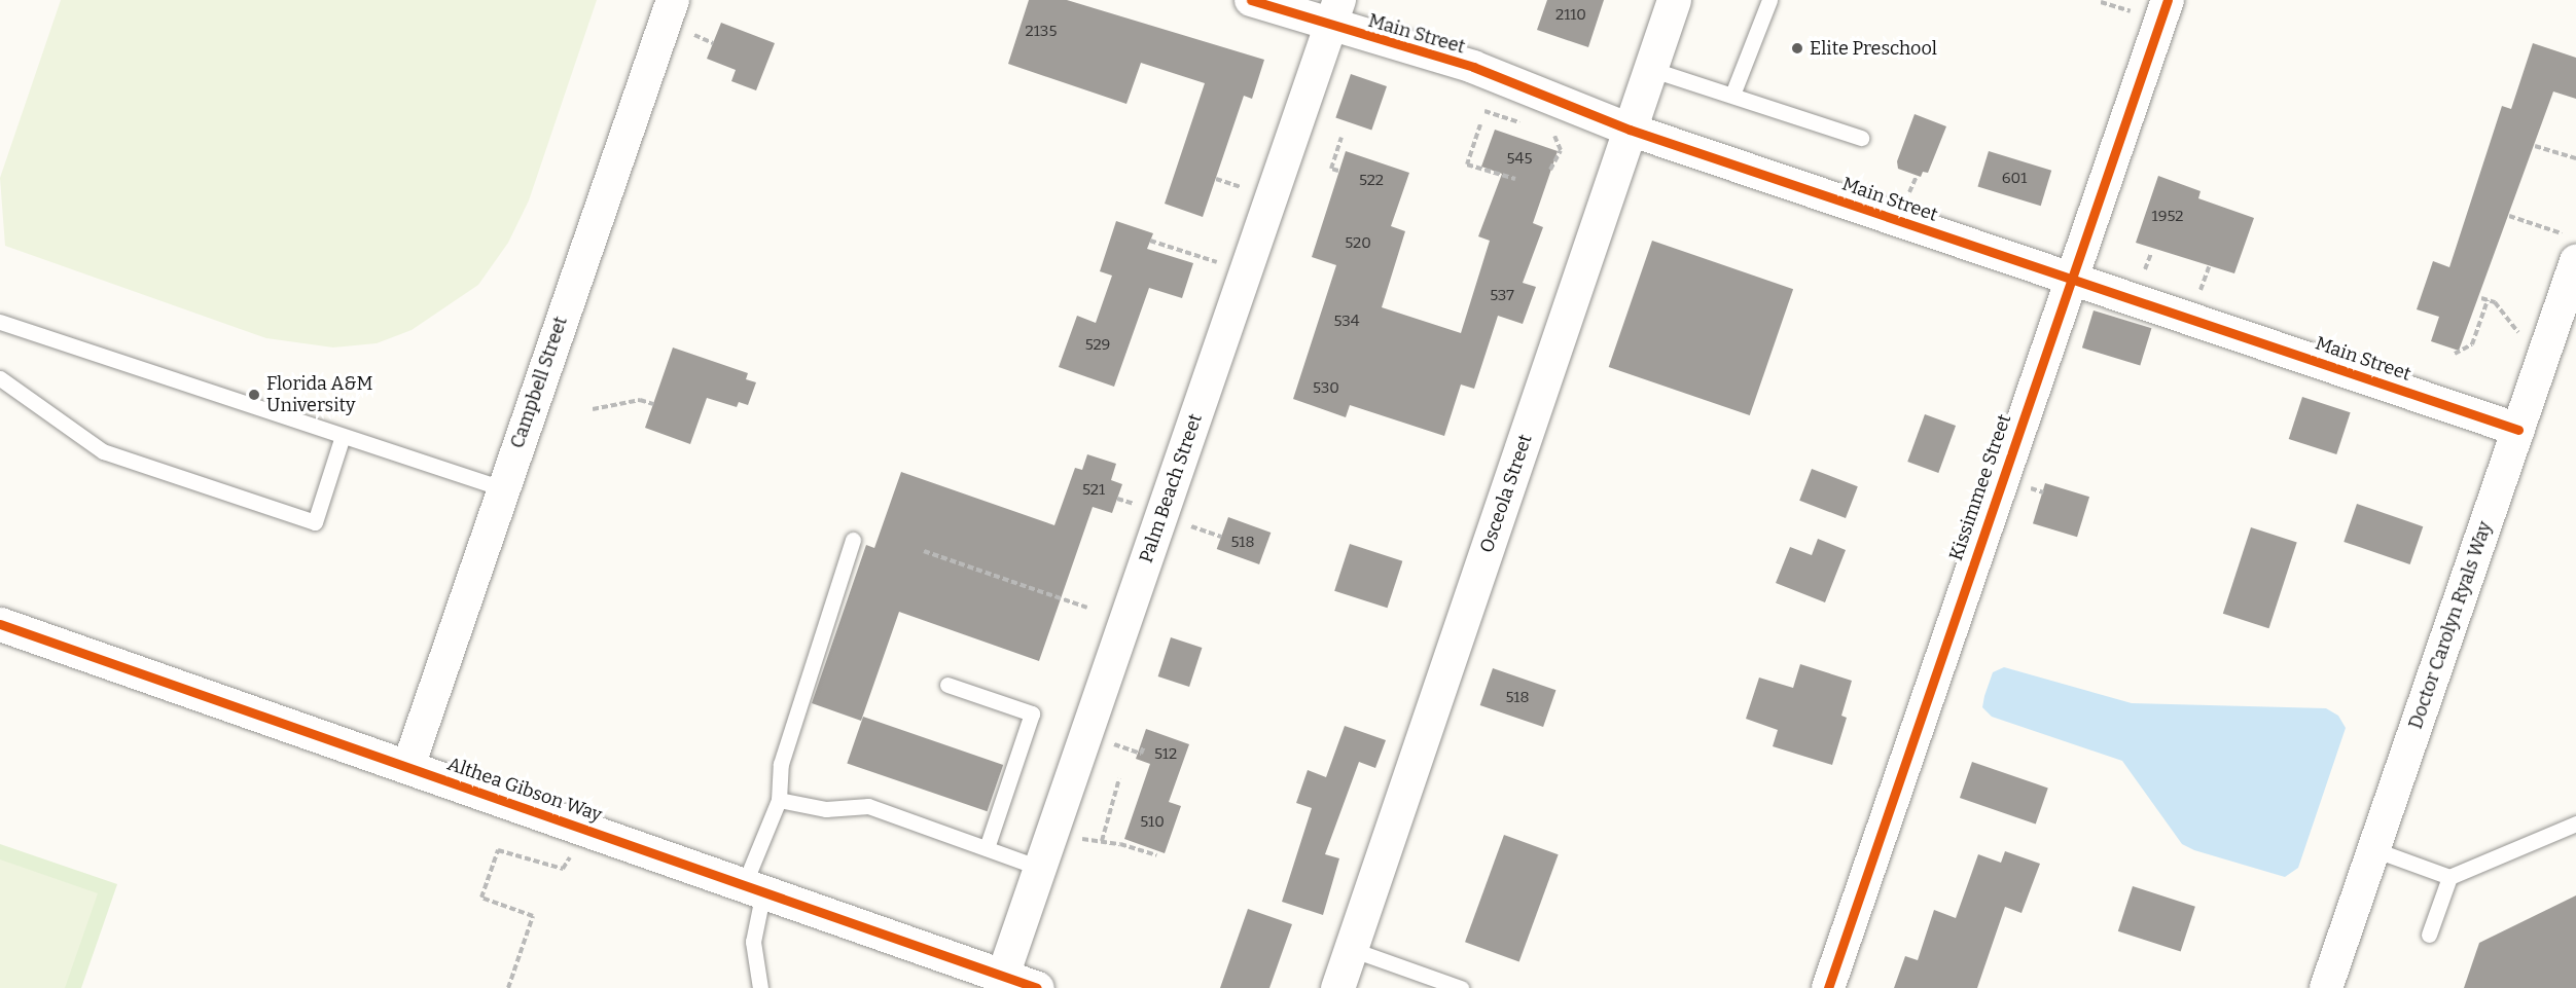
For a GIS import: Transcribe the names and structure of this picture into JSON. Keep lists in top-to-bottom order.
{
  "streets": {
    "street": [
      "Main Street",
      "Campbell Street",
      "Kissimmee Street",
      "Palm Beach Street",
      "Osceola Street",
      "Doctor Carolyn Ryals Way",
      "Althea Gibson Way"
    ]
  },
  "crossings": [
    ["Main Street", "Kissimmee Street"],
    ["Main Street", "Palm Beach Street"],
    ["Main Street", "Osceola Street"],
    ["Main Street", "Doctor Carolyn Ryals Way"],
    ["Campbell Street", "Althea Gibson Way"],
    ["Palm Beach Street", "Althea Gibson Way"]
  ],
  "places": ["Elite Preschool", "Florida A&M University"],
  "house_numbers": [
    "2110",
    "2135",
    "545",
    "601",
    "522",
    "1952",
    "520",
    "537",
    "534",
    "529",
    "530",
    "521",
    "518",
    "518",
    "512",
    "510"
  ]
}
